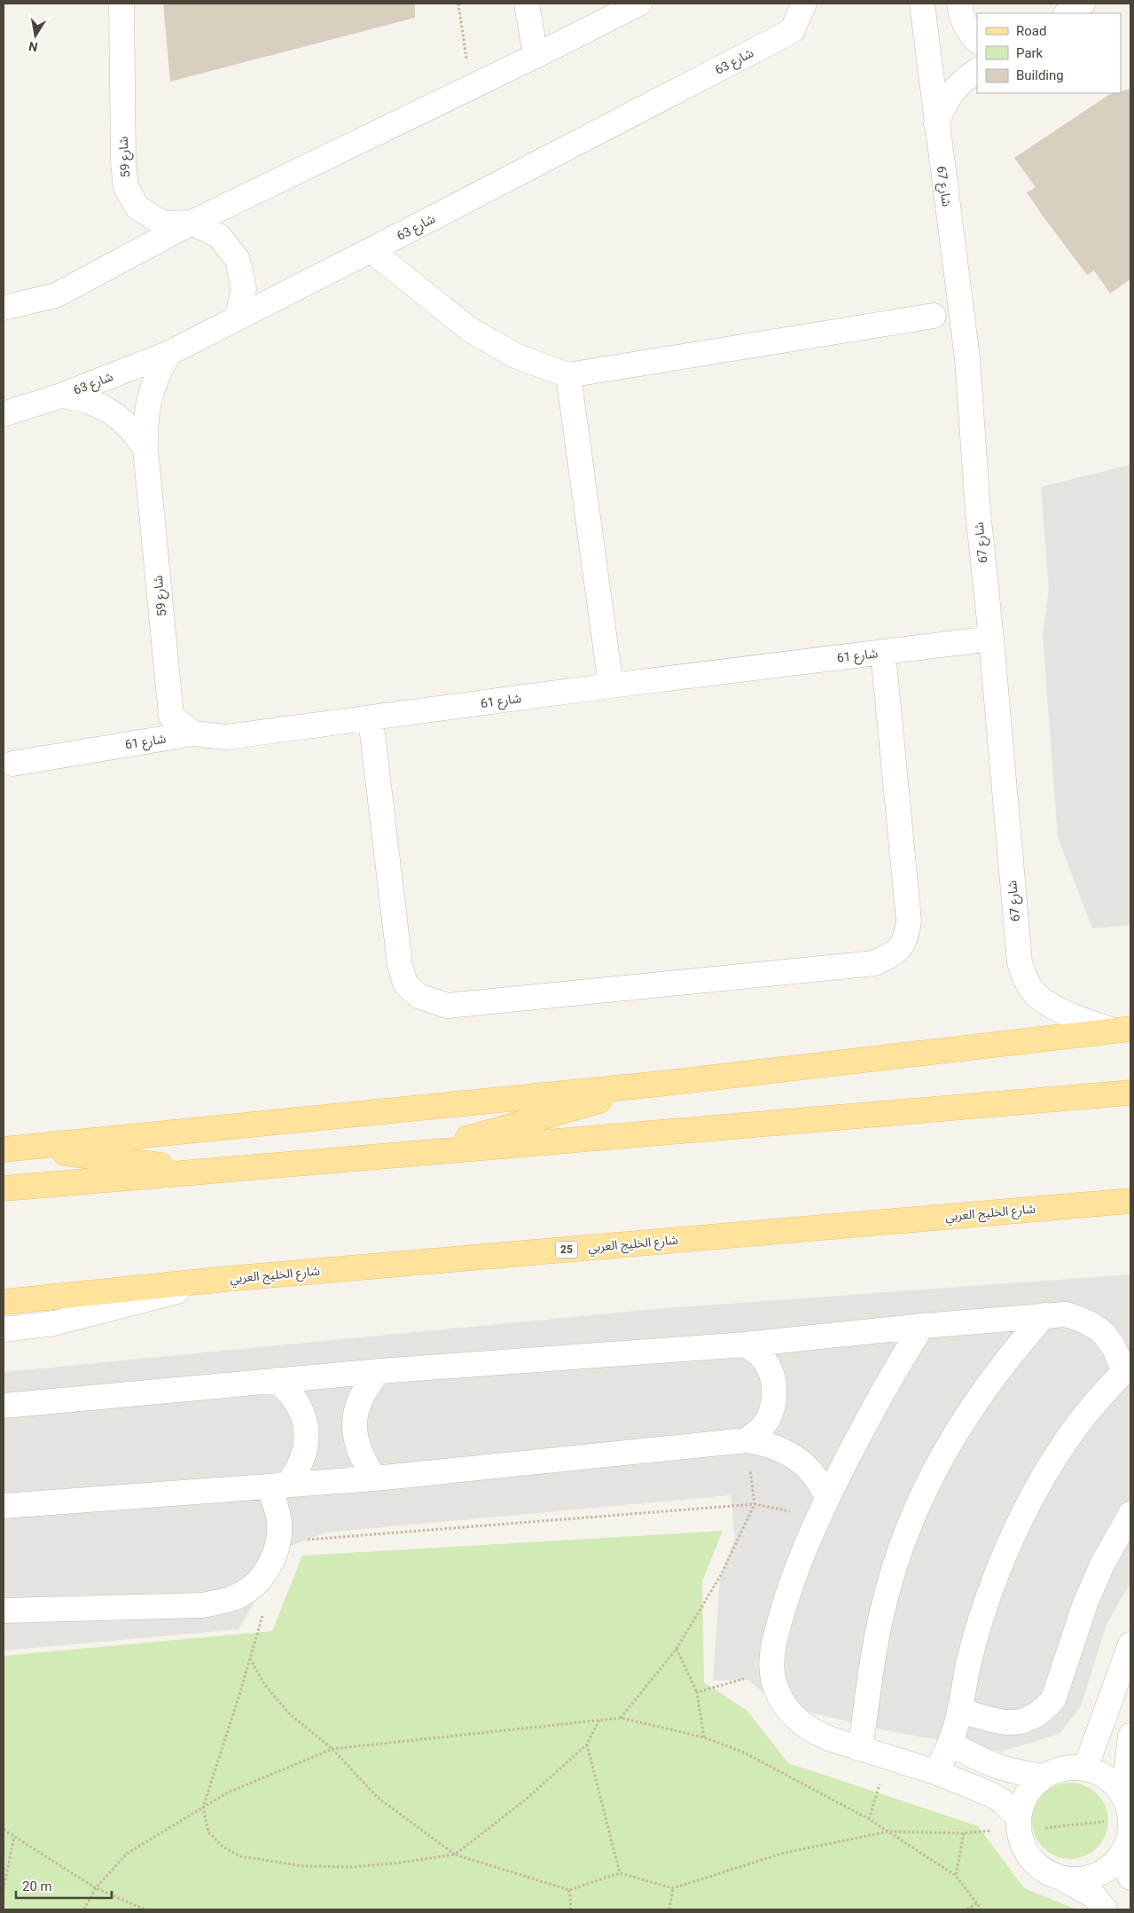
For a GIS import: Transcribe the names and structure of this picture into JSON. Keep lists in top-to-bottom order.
{
  "streets": {
    "main road": ["شارع الخليج العربي", "25"],
    "street": [
      "شارع 63",
      "شارع 59",
      "شارع 67",
      "شارع 61"
    ]
  },
  "crossings": [
    ["شارع 63", "شارع 59"],
    ["شارع 59", "شارع 61"],
    ["شارع 67", "شارع 61"]
  ],
  "legend": ["Road", "Park", "Building"],
  "scale_bar": "20 m",
  "north": "bottom"
}
